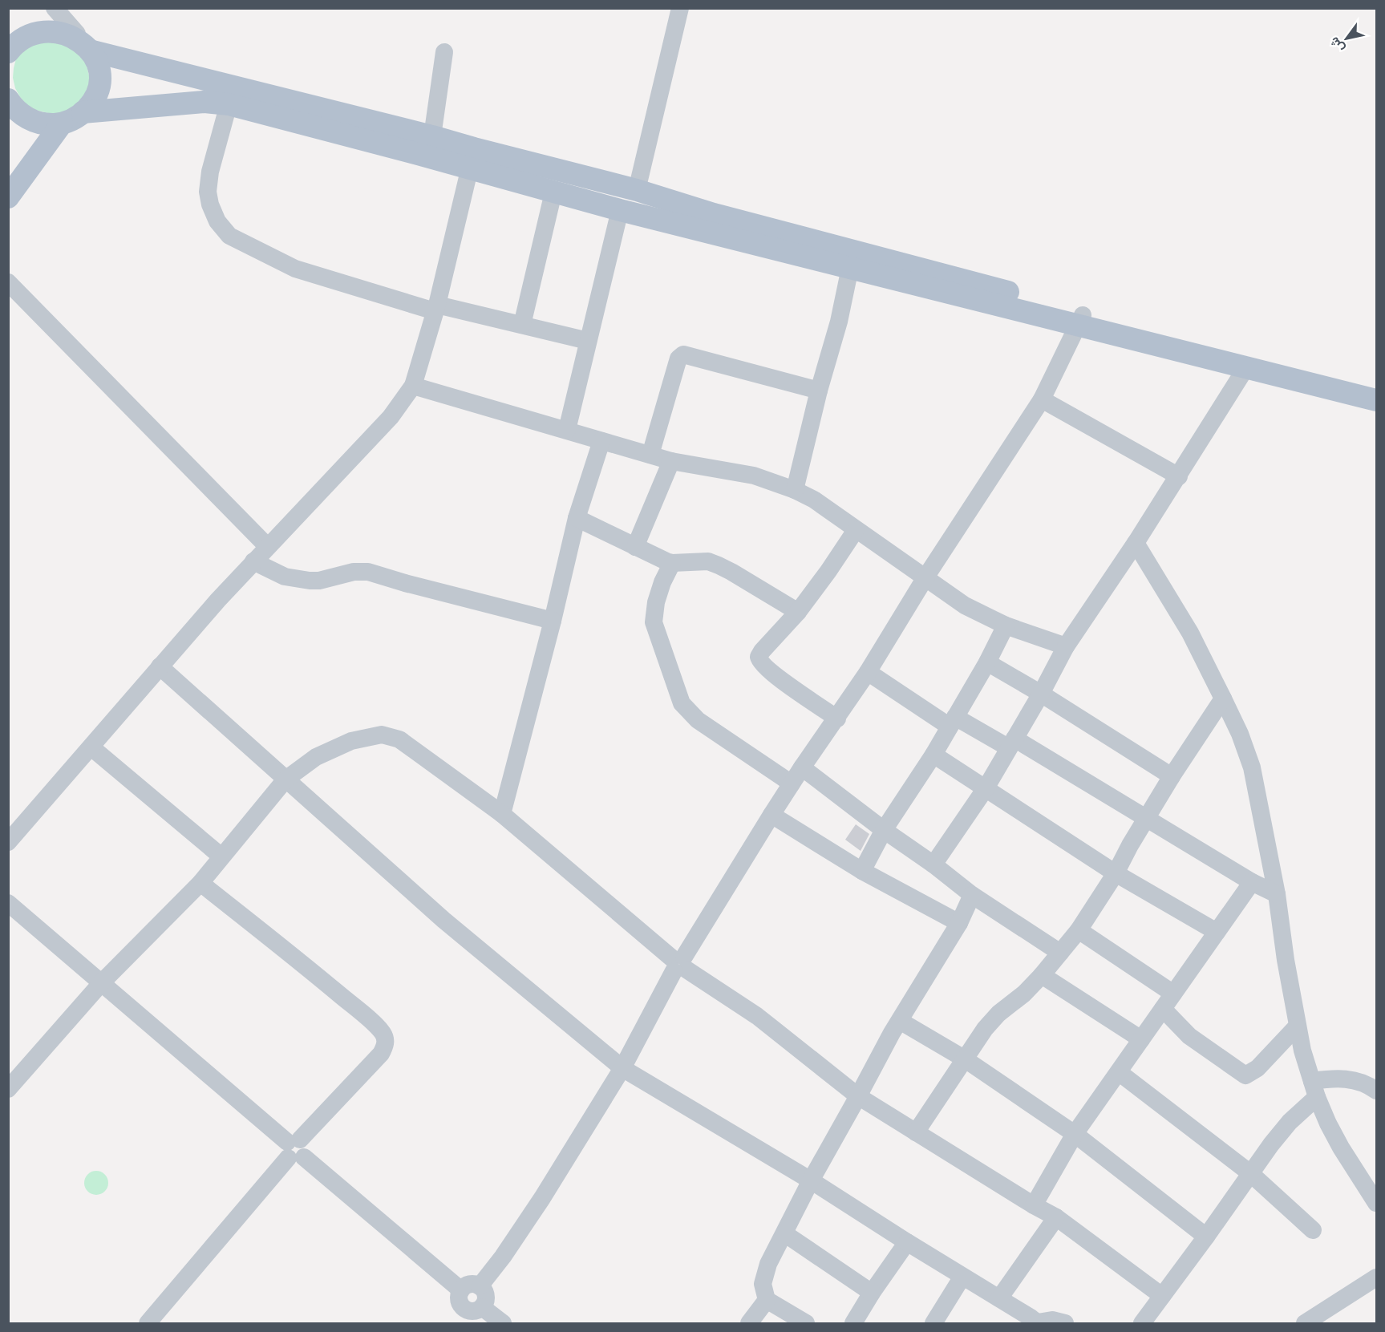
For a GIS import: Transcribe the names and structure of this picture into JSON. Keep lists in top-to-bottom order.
{
  "north": "bottom left"
}
